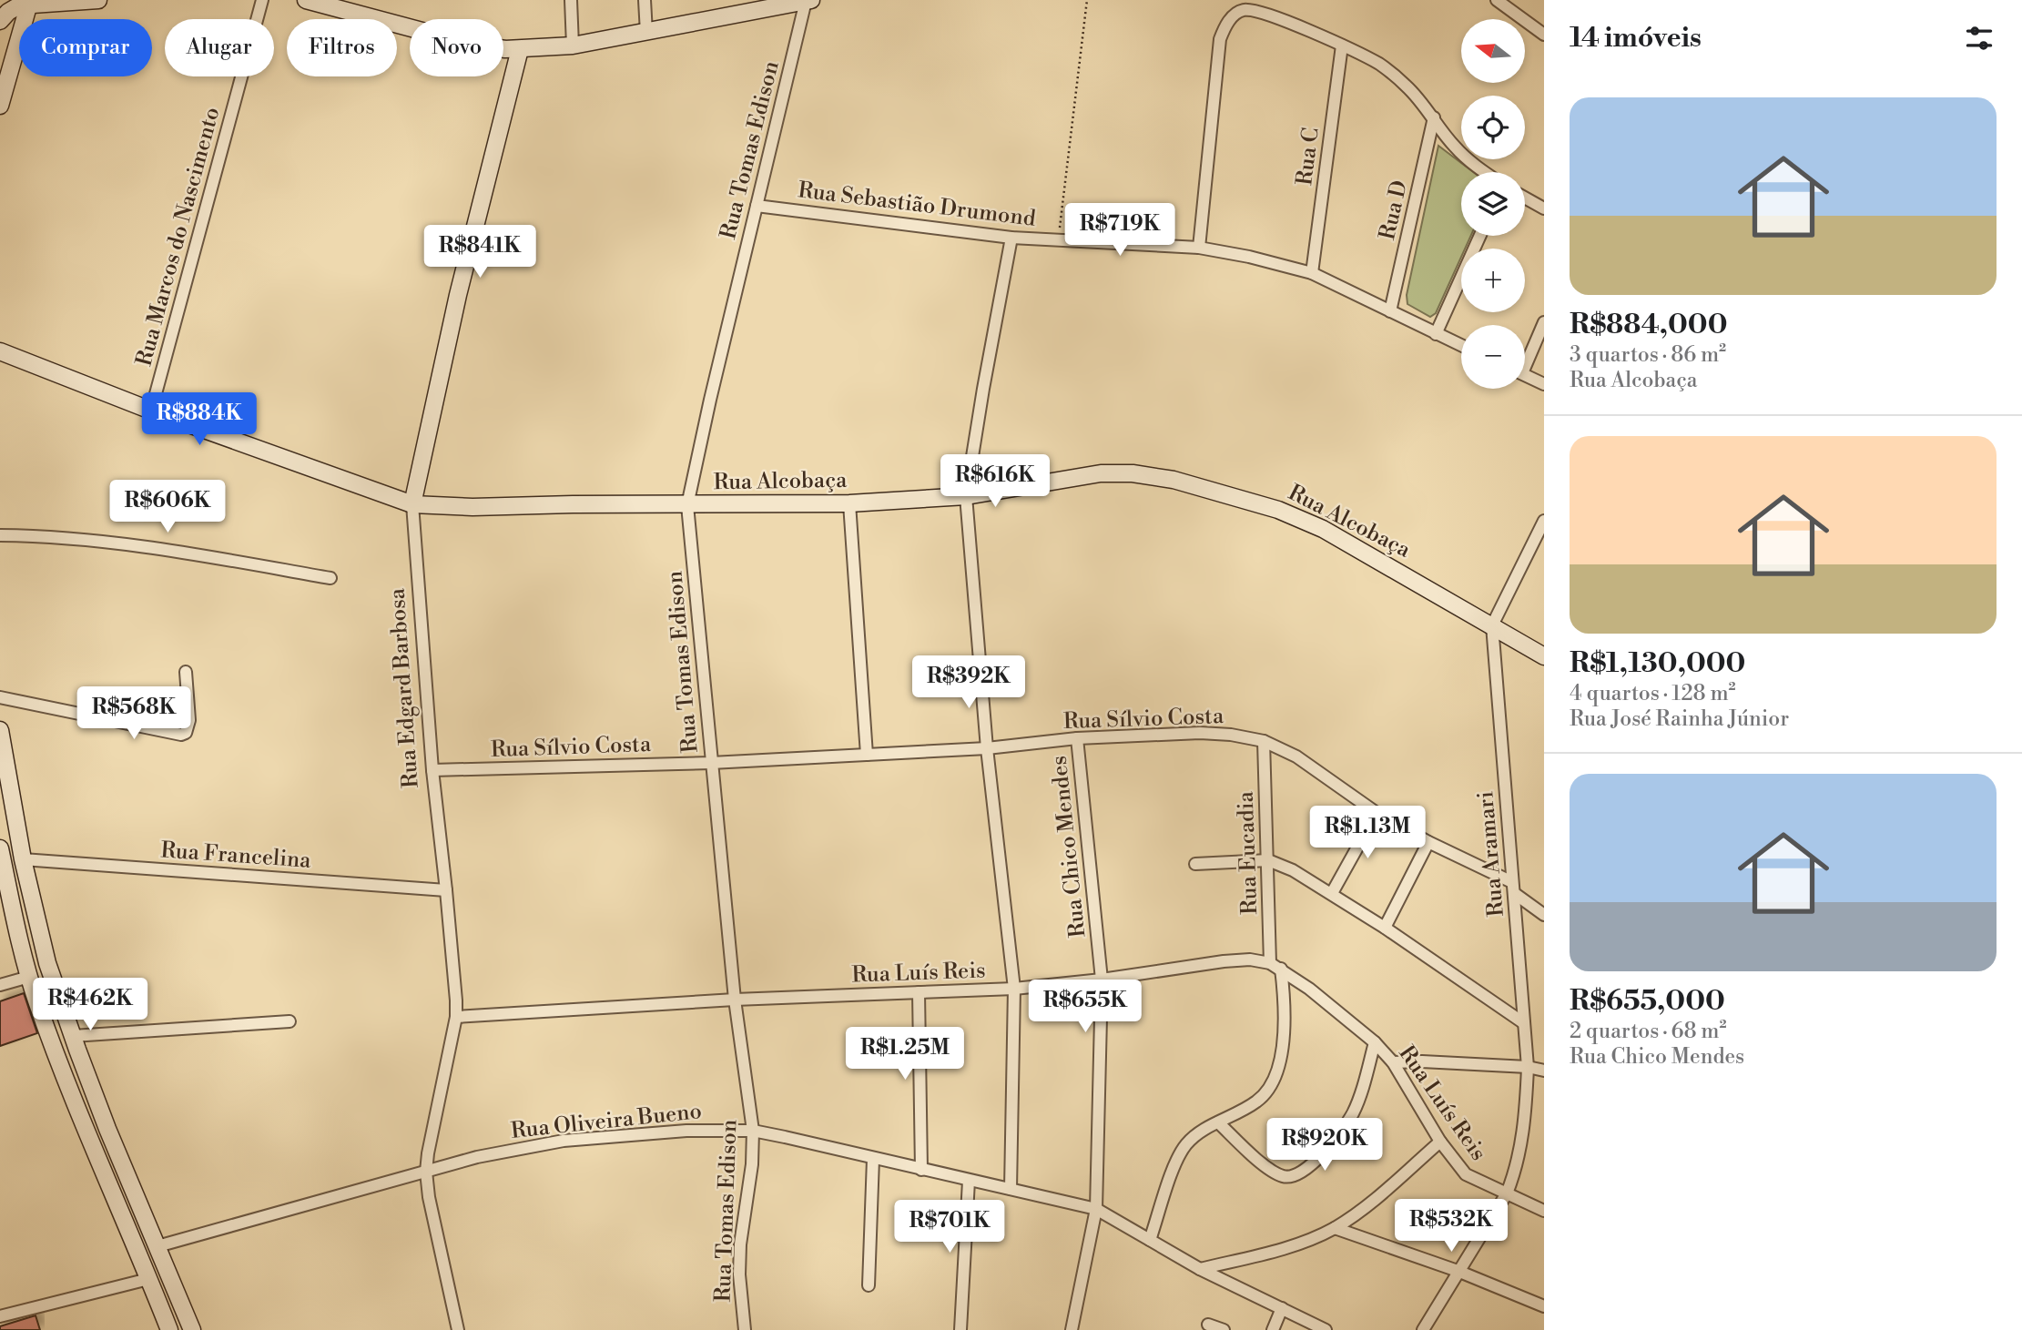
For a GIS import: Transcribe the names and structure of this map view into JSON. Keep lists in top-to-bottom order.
{
  "streets": {
    "main road": ["Rua Alcobaça", "Rua Edgard Barbosa"],
    "street": [
      "Rua Tomas Edison",
      "Rua C",
      "Rua Sebastião Drumond",
      "Rua D",
      "Rua Marcos do Nascimento",
      "Rua Sílvio Costa",
      "Rua Chico Mendes",
      "Rua Eucadia",
      "Rua Aramari",
      "Rua Francelina",
      "Rua Luís Reis",
      "Rua Oliveira Bueno"
    ]
  },
  "crossings": [
    ["Rua Tomas Edison", "Rua Sebastião Drumond"],
    ["Rua Tomas Edison", "Rua Alcobaça"],
    ["Rua Tomas Edison", "Rua Sílvio Costa"],
    ["Rua Tomas Edison", "Rua Luís Reis"],
    ["Rua Tomas Edison", "Rua Oliveira Bueno"],
    ["Rua C", "Rua Sebastião Drumond"],
    ["Rua Sebastião Drumond", "Rua D"],
    ["Rua Marcos do Nascimento", "Rua Alcobaça"],
    ["Rua Alcobaça", "Rua Edgard Barbosa"],
    ["Rua Alcobaça", "Rua Aramari"],
    ["Rua Edgard Barbosa", "Rua Sílvio Costa"],
    ["Rua Edgard Barbosa", "Rua Francelina"],
    ["Rua Edgard Barbosa", "Rua Luís Reis"],
    ["Rua Edgard Barbosa", "Rua Oliveira Bueno"],
    ["Rua Sílvio Costa", "Rua Chico Mendes"],
    ["Rua Sílvio Costa", "Rua Eucadia"],
    ["Rua Sílvio Costa", "Rua Aramari"],
    ["Rua Chico Mendes", "Rua Luís Reis"],
    ["Rua Chico Mendes", "Rua Oliveira Bueno"],
    ["Rua Eucadia", "Rua Luís Reis"],
    ["Rua Eucadia", "Rua Oliveira Bueno"],
    ["Rua Aramari", "Rua Luís Reis"]
  ],
  "north": "left",
  "page": {
    "heading": "14 imóveis",
    "map_buttons": ["+", "−"],
    "chip": [
      "Comprar",
      "Alugar",
      "Filtros",
      "Novo"
    ],
    "list": [
      {
        "name": "R$884,000",
        "note": "3 quartos · 86 m² · Rua Alcobaça"
      },
      {
        "name": "R$1,130,000",
        "note": "4 quartos · 128 m² · Rua José Rainha Júnior"
      },
      {
        "name": "R$655,000",
        "note": "2 quartos · 68 m² · Rua Chico Mendes"
      }
    ],
    "price": [
      "R$719K",
      "R$841K",
      "R$884K",
      "R$616K",
      "R$606K",
      "R$392K",
      "R$568K",
      "R$1.13M",
      "R$462K",
      "R$655K",
      "R$1.25M",
      "R$920K",
      "R$532K",
      "R$701K"
    ]
  }
}
